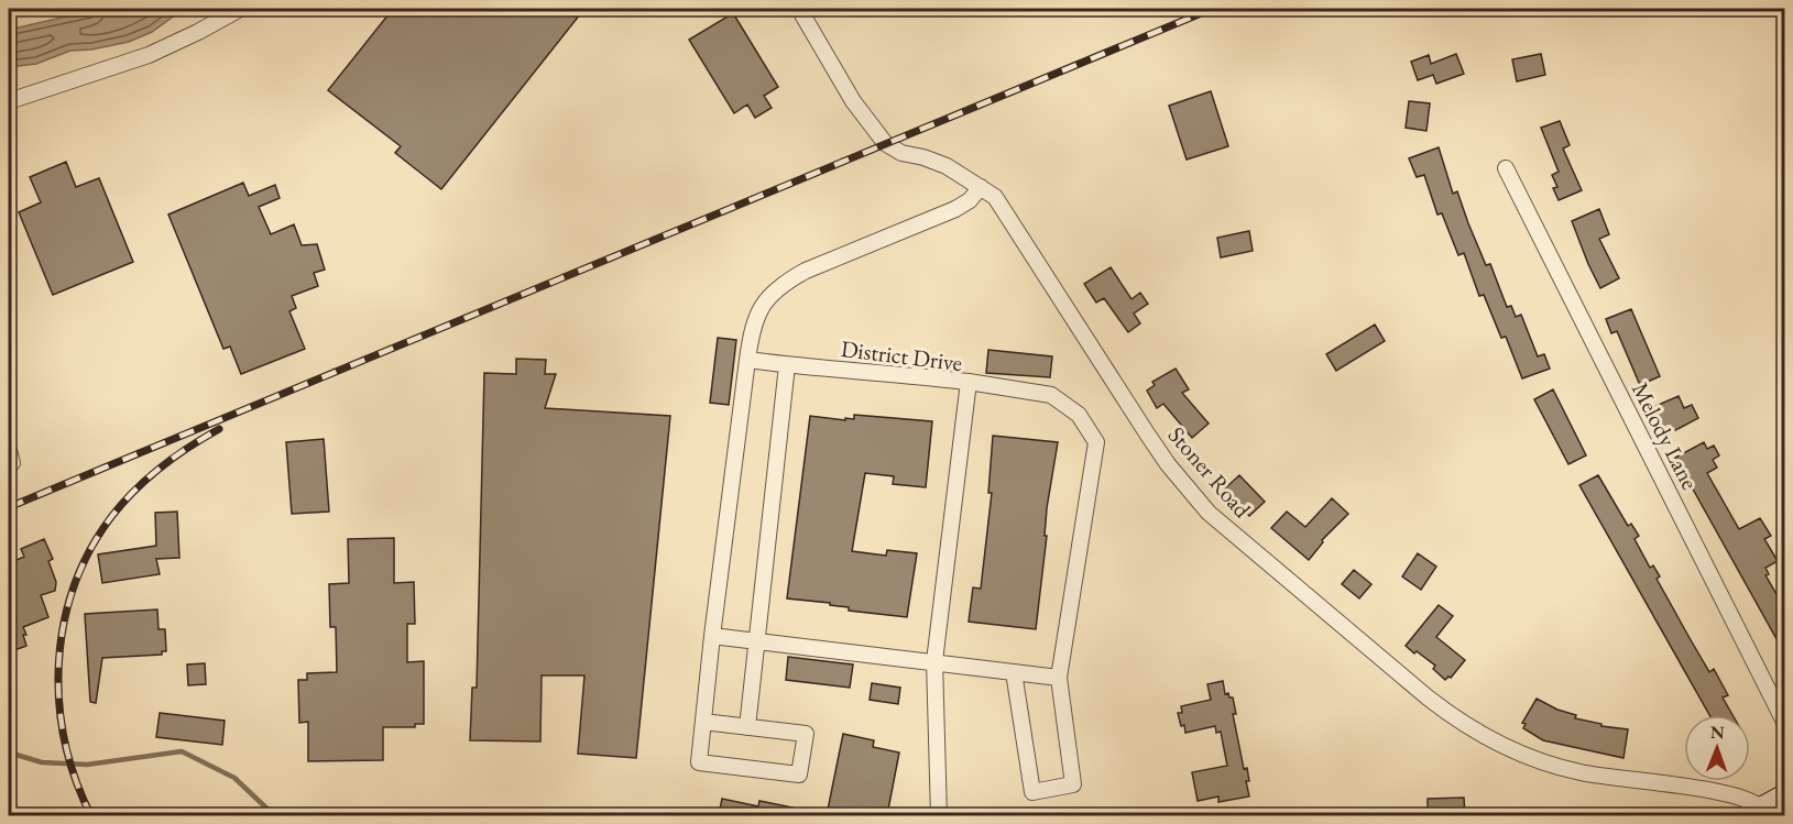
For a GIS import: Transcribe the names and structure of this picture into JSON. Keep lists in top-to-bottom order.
{
  "streets": {
    "street": ["District Drive", "Melody Lane", "Stoner Road"]
  },
  "north": "top"
}
